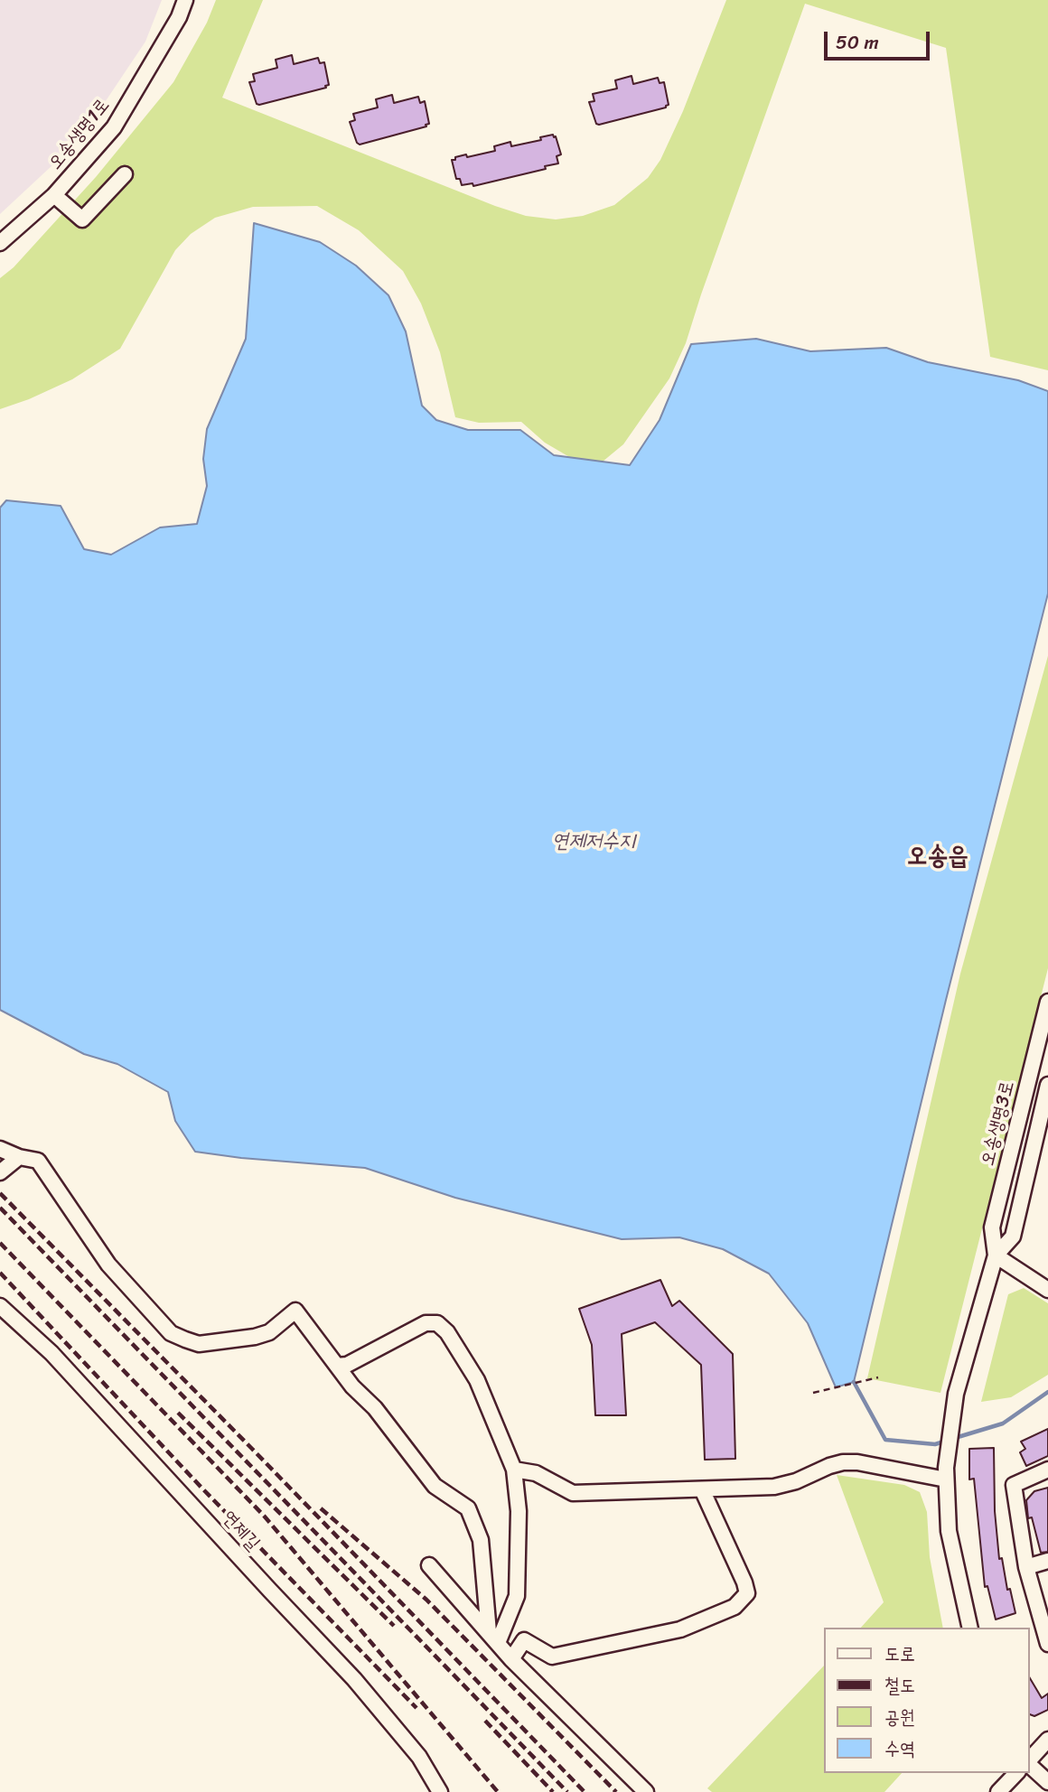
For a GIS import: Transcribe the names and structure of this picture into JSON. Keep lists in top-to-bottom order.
{
  "streets": {
    "street": ["오송생명1로", "오송생명3로", "연제길"]
  },
  "districts": ["오송읍"],
  "water": ["연제저수지"],
  "legend": [
    "도로",
    "철도",
    "공원",
    "수역"
  ],
  "scale_bar": "50 m"
}
